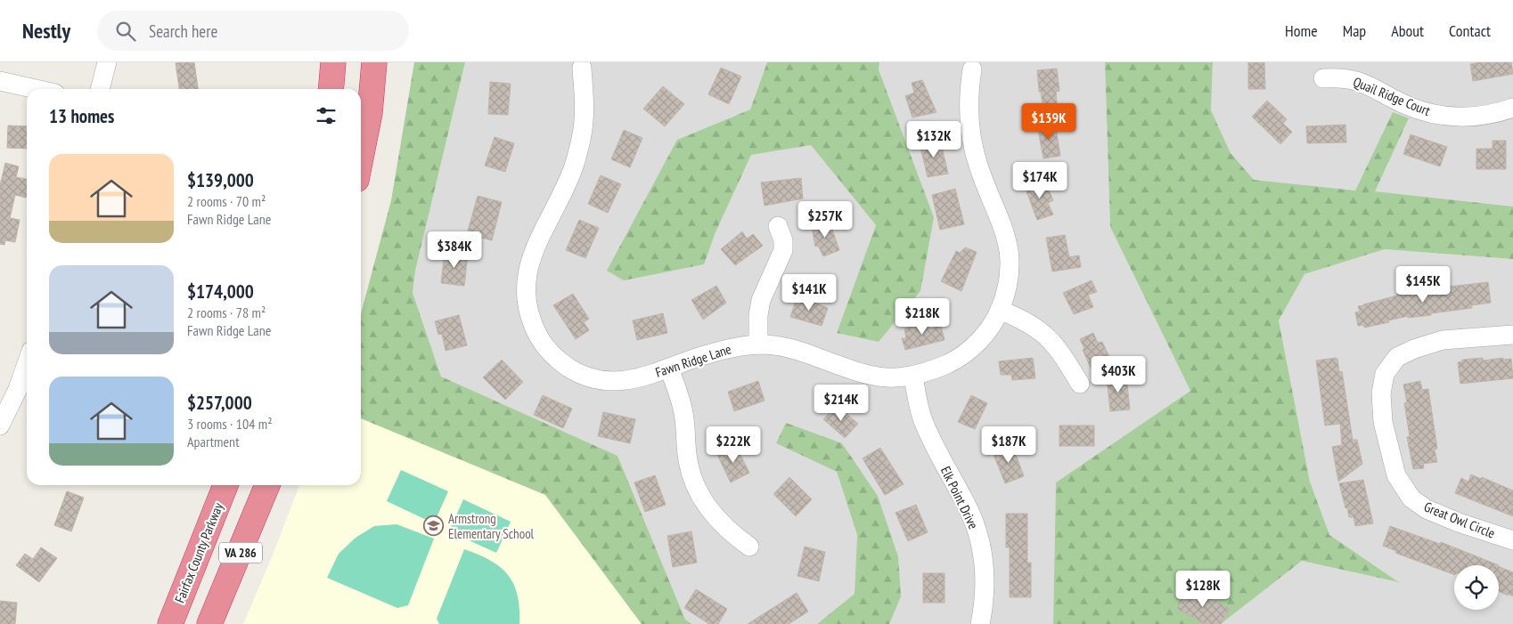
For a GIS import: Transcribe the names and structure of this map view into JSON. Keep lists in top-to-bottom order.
{
  "streets": {
    "highway": ["Fairfax County Parkway", "VA 286"],
    "street": [
      "Quail Ridge Court",
      "Fawn Ridge Lane",
      "Elk Point Drive",
      "Great Owl Circle"
    ]
  },
  "crossings": [
    ["Fawn Ridge Lane", "Elk Point Drive"]
  ],
  "places": {
    "school or university": ["Armstrong Elementary School"]
  },
  "page": {
    "header": "Nestly",
    "search": "Search here",
    "nav": [
      "Home",
      "Map",
      "About",
      "Contact"
    ],
    "heading": "13 homes",
    "price": [
      "$139K",
      "$132K",
      "$174K",
      "$257K",
      "$384K",
      "$145K",
      "$141K",
      "$218K",
      "$403K",
      "$214K",
      "$222K",
      "$187K",
      "$128K"
    ],
    "list": [
      {
        "name": "$139,000",
        "note": "2 rooms · 70 m² · Fawn Ridge Lane"
      },
      {
        "name": "$174,000",
        "note": "2 rooms · 78 m² · Fawn Ridge Lane"
      },
      {
        "name": "$257,000",
        "note": "3 rooms · 104 m² · Apartment"
      }
    ]
  }
}
